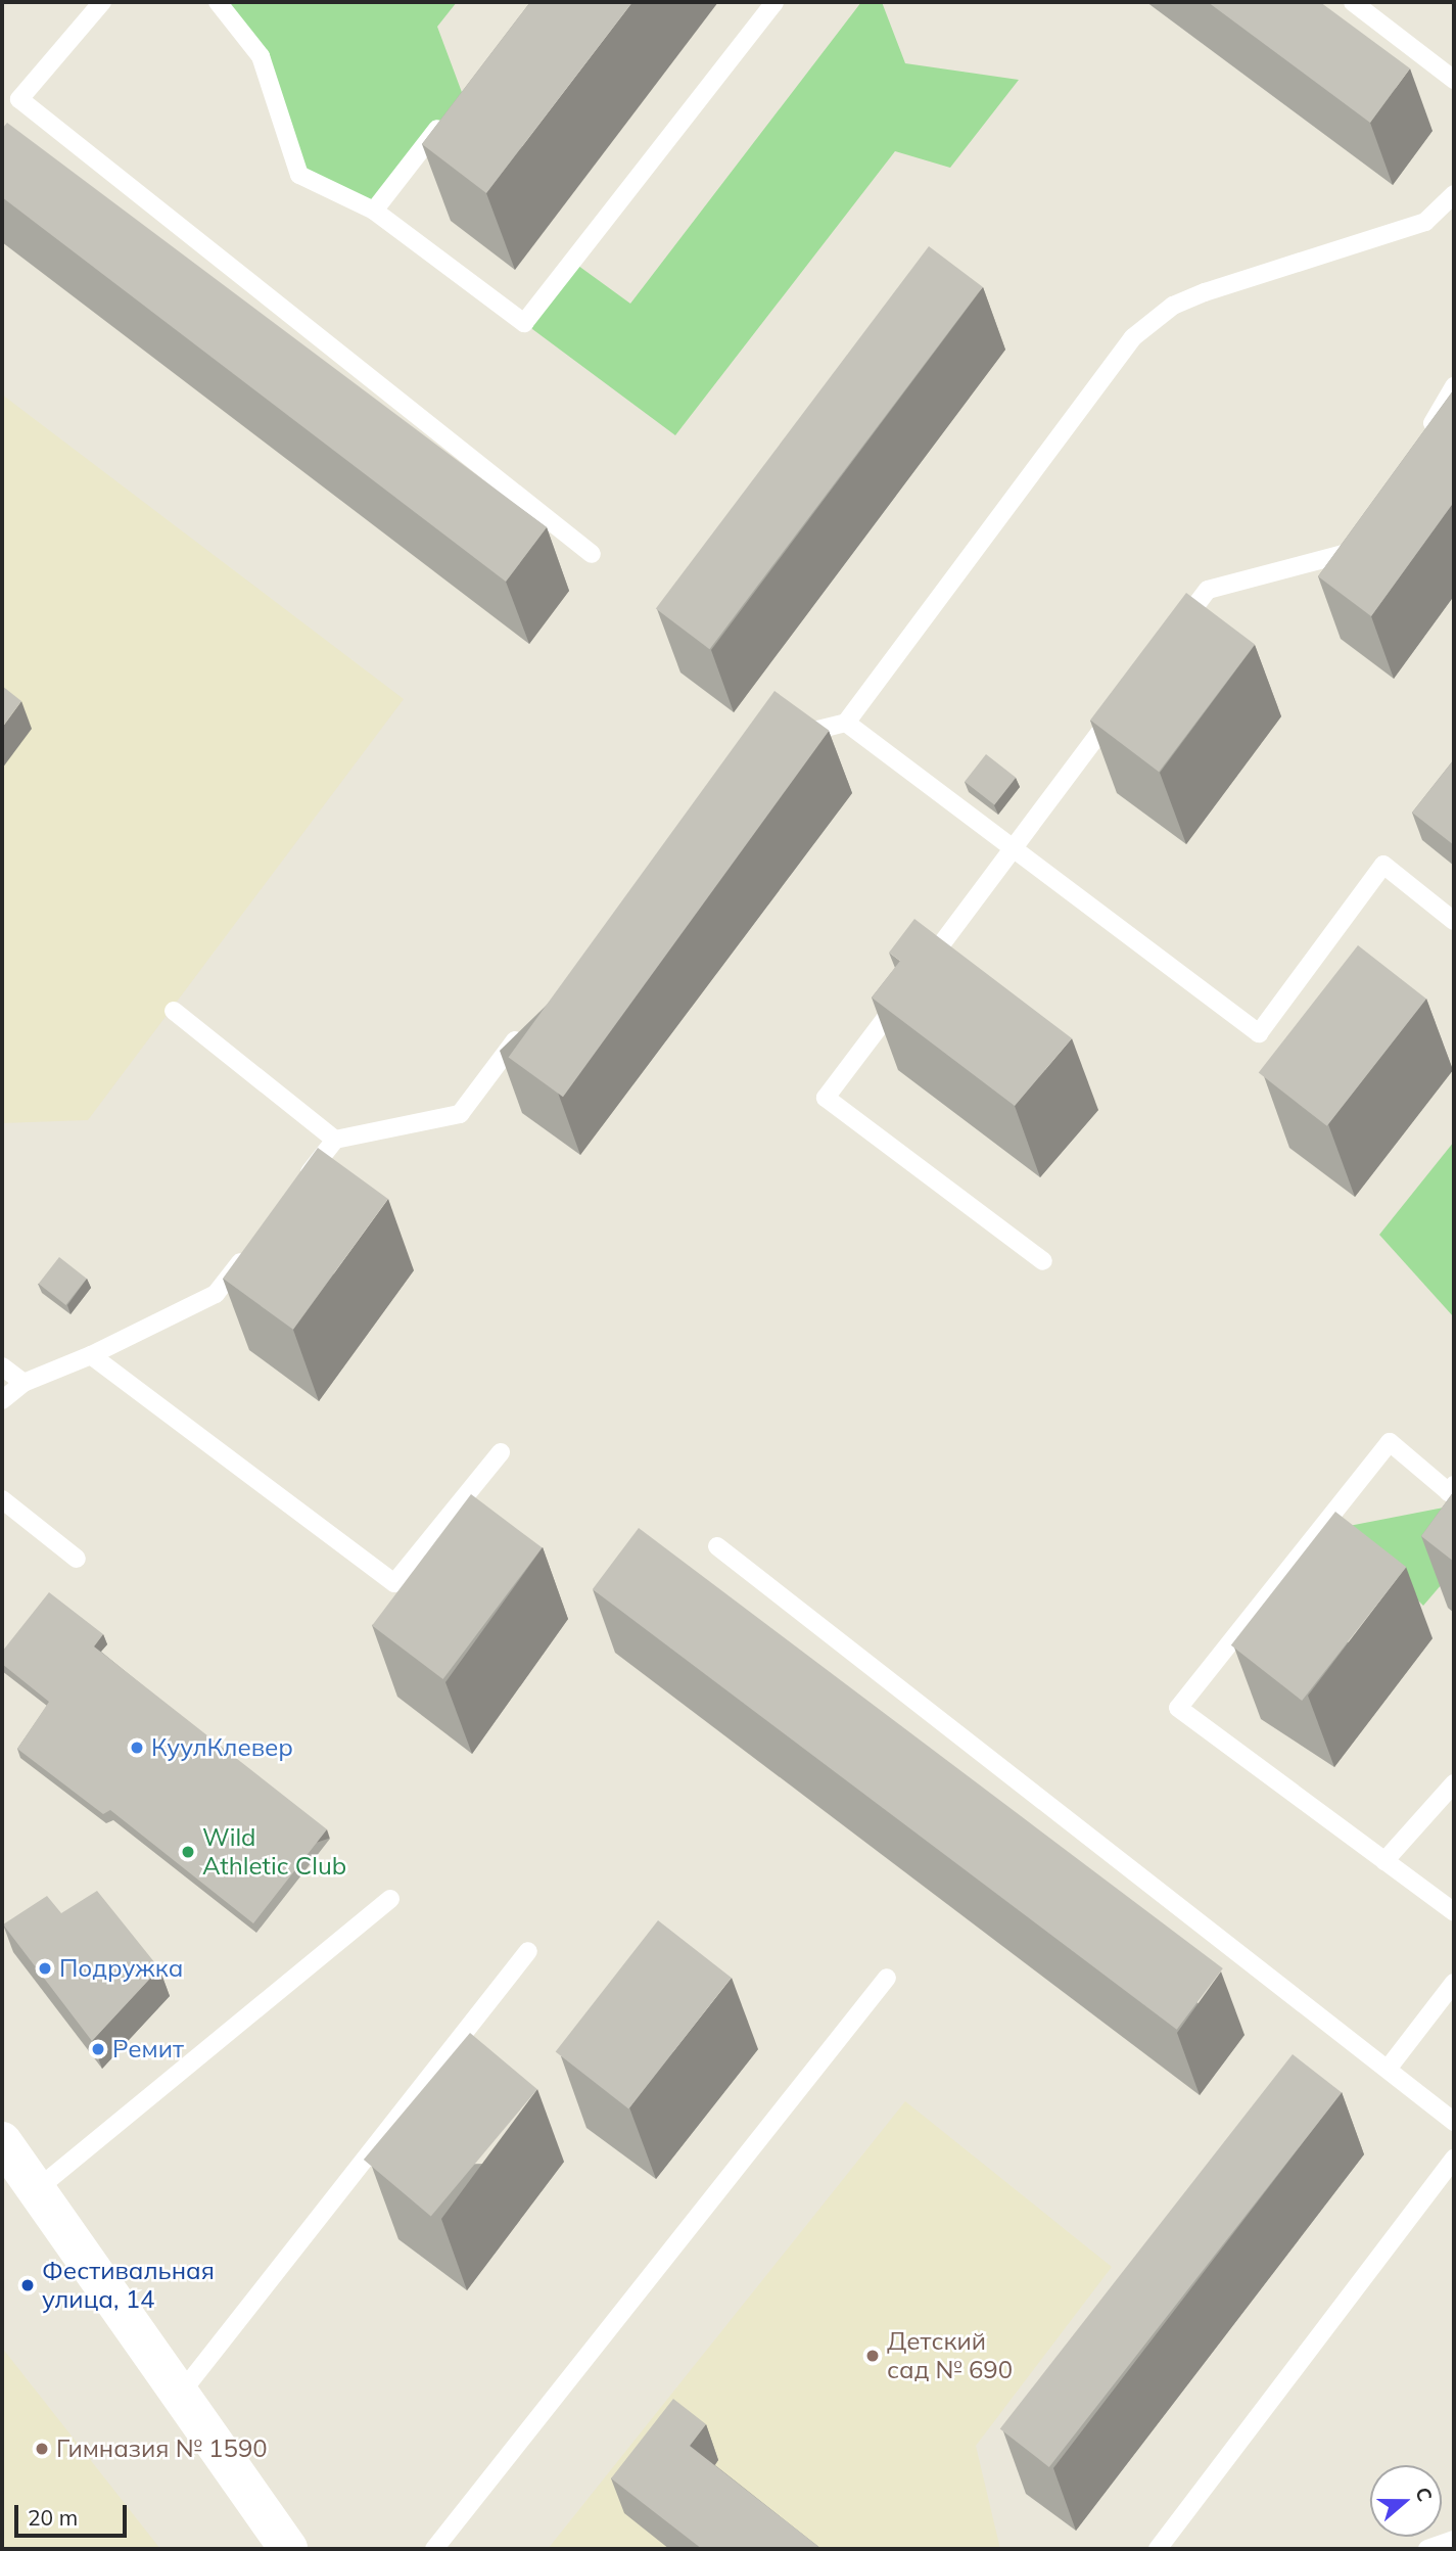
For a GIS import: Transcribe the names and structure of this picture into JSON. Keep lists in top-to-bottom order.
{
  "places": [
    "КуулКлевер",
    "Wild Athletic Club",
    "Подружка",
    "Ремит",
    "Фестивальная улица, 14",
    "Детский сад № 690",
    "Гимназия № 1590"
  ],
  "scale_bar": "20 m",
  "north": "right"
}
